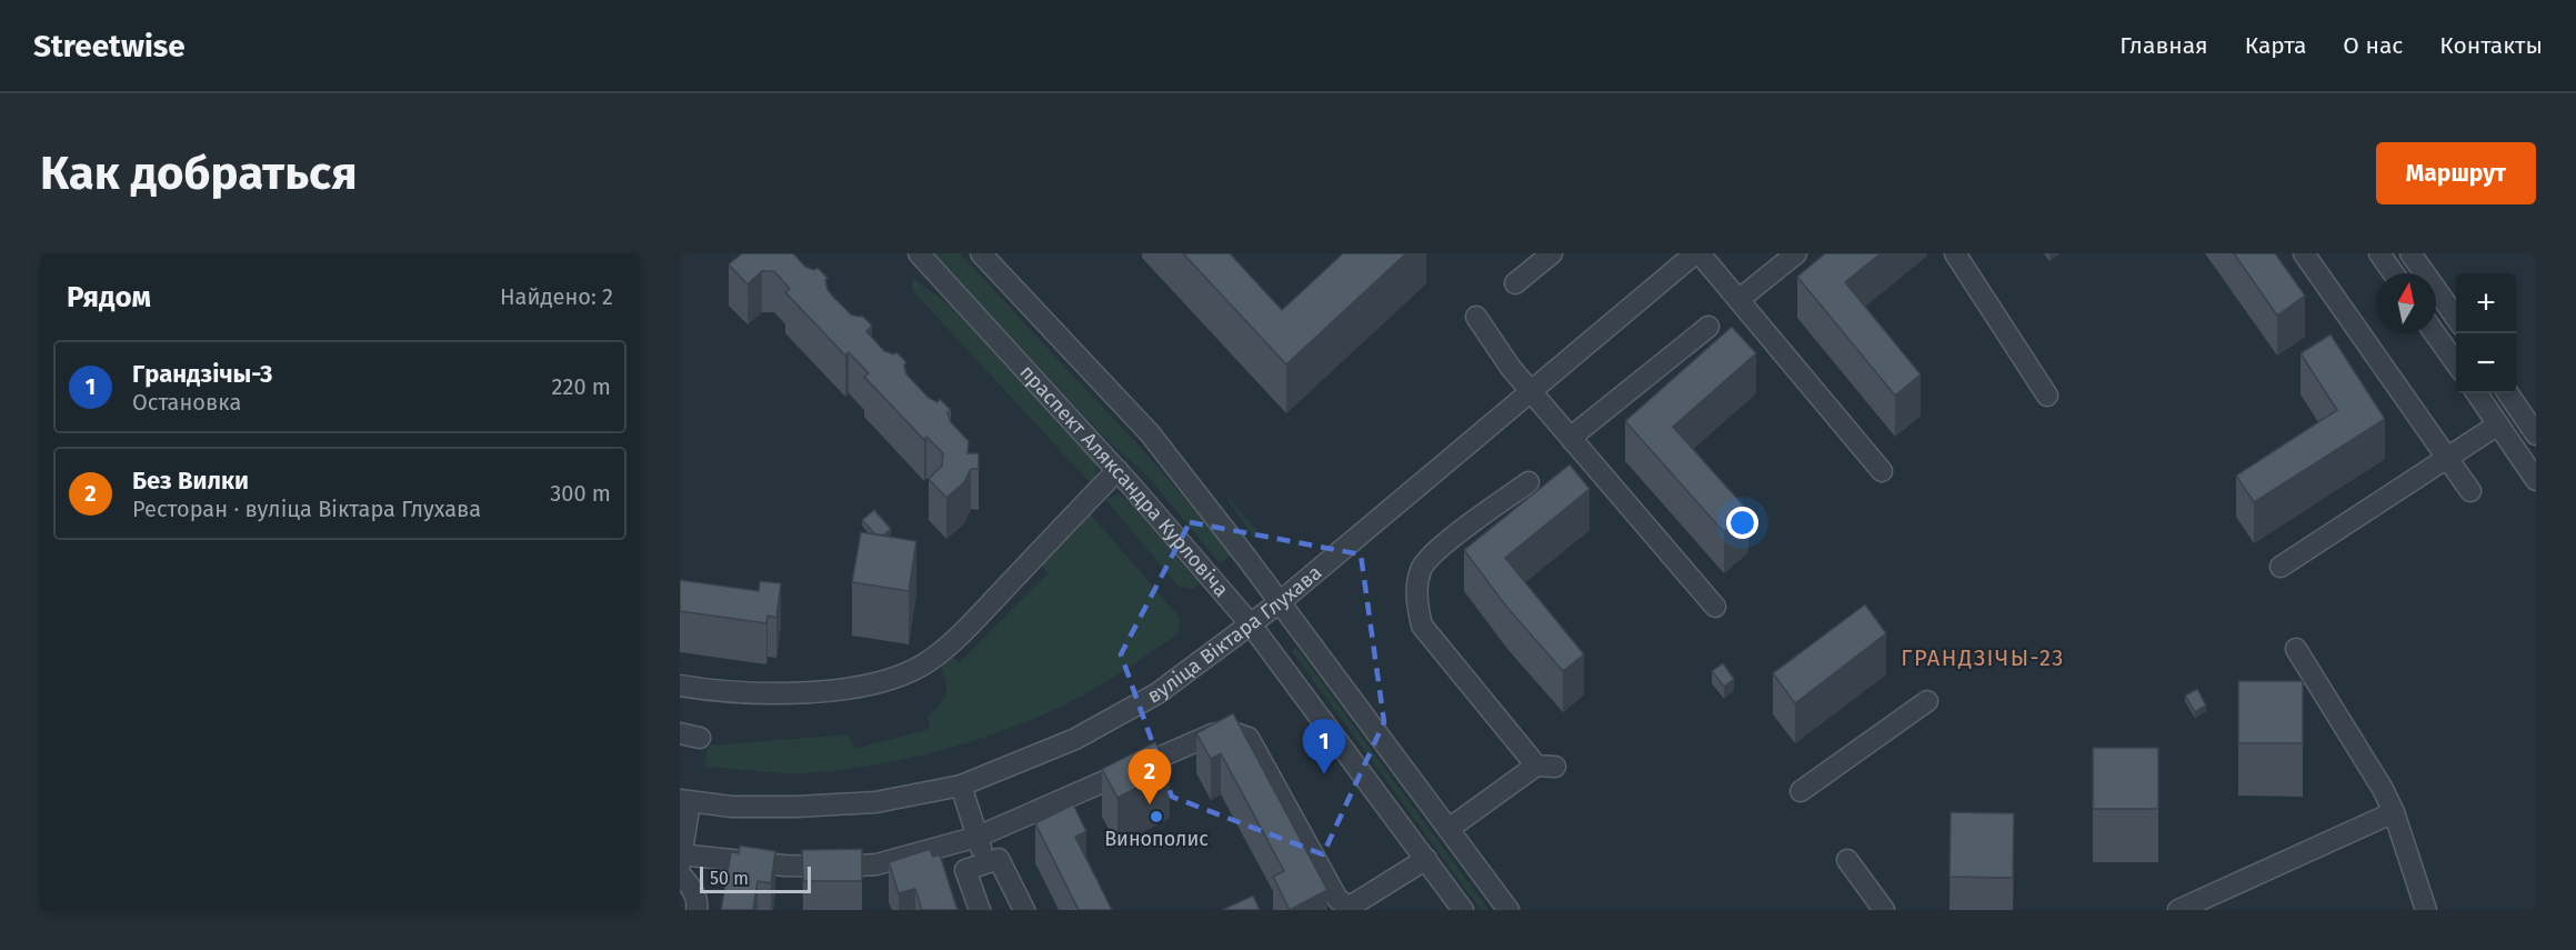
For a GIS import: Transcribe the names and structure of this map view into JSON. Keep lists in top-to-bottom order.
{
  "streets": {
    "street": ["праспект Аляксандра Курловіча", "вуліца Віктара Глухава"]
  },
  "crossings": [
    ["праспект Аляксандра Курловіча", "вуліца Віктара Глухава"]
  ],
  "districts": ["ГРАНДЗІЧЫ-23"],
  "places": ["Винополис"],
  "scale_bar": "50 m",
  "north": "top",
  "page": {
    "header": "Streetwise",
    "nav": [
      "Главная",
      "Карта",
      "О нас",
      "Контакты"
    ],
    "buttons": "Маршрут",
    "title": "Как добраться",
    "heading": ["Рядом", "Найдено: 2"],
    "map_buttons": ["+", "−"],
    "list": [
      {
        "mark": "1",
        "name": "Грандзічы-3",
        "note": "Остановка",
        "value": "220 m"
      },
      {
        "mark": "2",
        "name": "Без Вилки",
        "note": "Ресторан · вуліца Віктара Глухава",
        "value": "300 m"
      }
    ],
    "pins": ["1", "2"],
    "scale": "50 m"
  }
}
